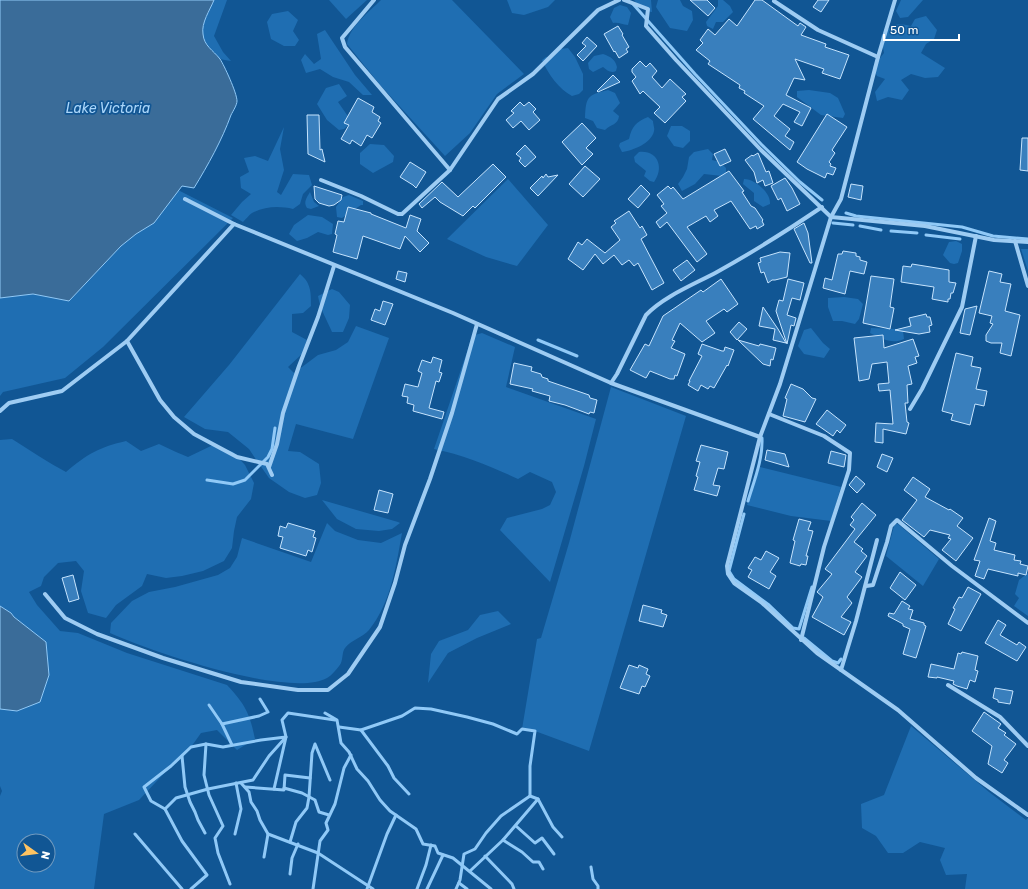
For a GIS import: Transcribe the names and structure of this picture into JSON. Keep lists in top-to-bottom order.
{
  "water": ["Lake Victoria"],
  "scale_bar": "50 m",
  "north": "right"
}
